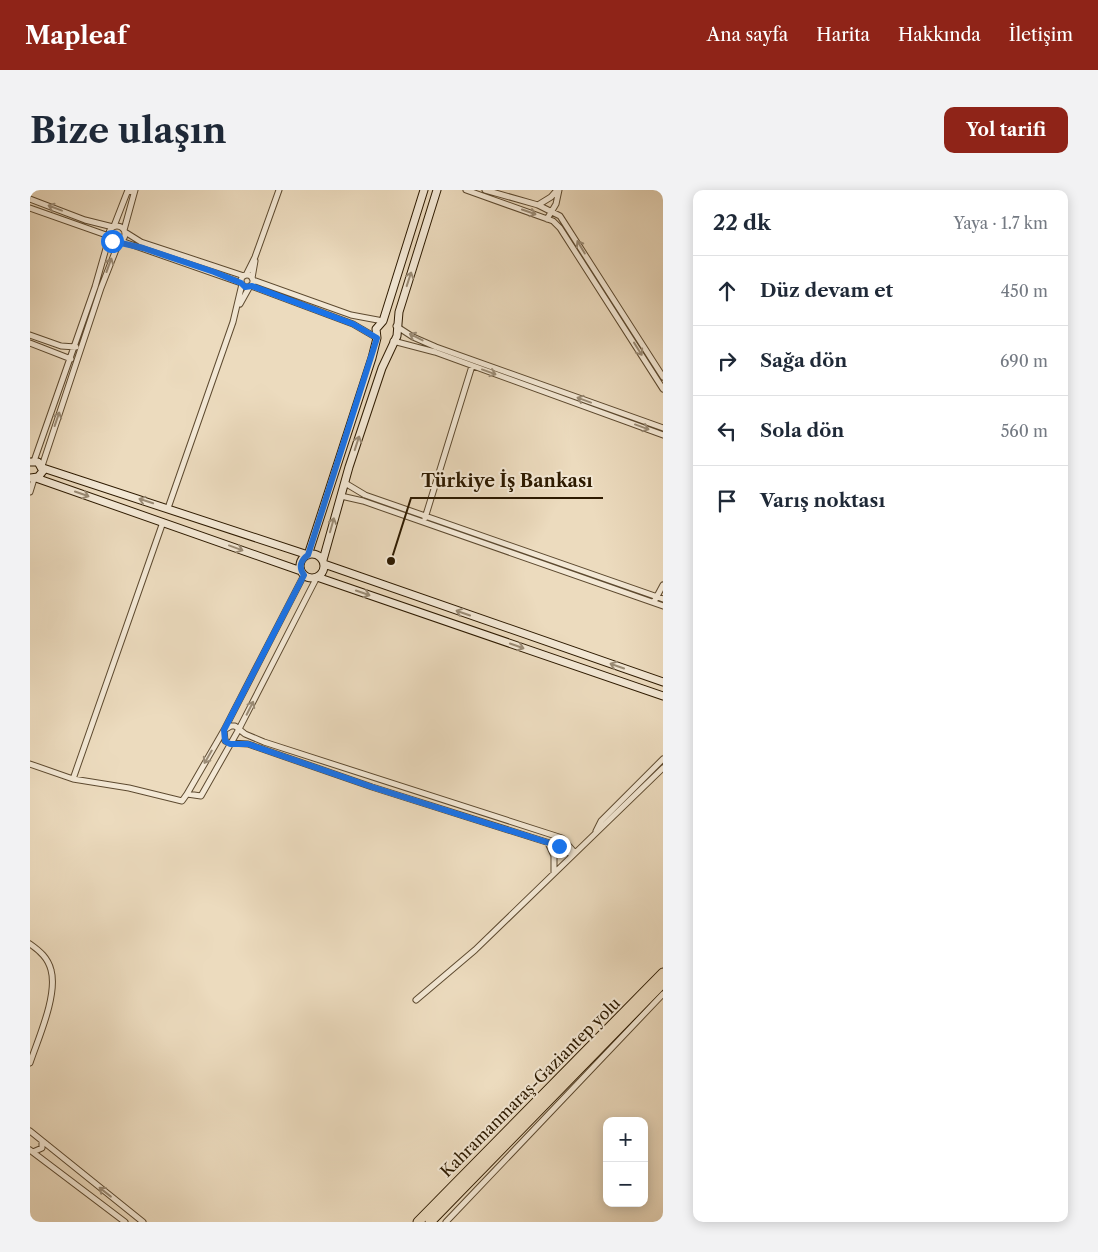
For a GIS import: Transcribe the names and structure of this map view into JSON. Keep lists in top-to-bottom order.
{
  "streets": {
    "highway": ["Kahramanmaraş-Gaziantep yolu"]
  },
  "places": ["Türkiye İş Bankası"],
  "page": {
    "header": "Mapleaf",
    "nav": [
      "Ana sayfa",
      "Harita",
      "Hakkında",
      "İletişim"
    ],
    "buttons": "Yol tarifi",
    "title": "Bize ulaşın",
    "heading": ["22 dk", "Yaya · 1.7 km"],
    "list": [
      ["Düz devam et", "450 m"],
      ["Sağa dön", "690 m"],
      ["Sola dön", "560 m"],
      "Varış noktası"
    ],
    "map_buttons": ["+", "−"]
  }
}
